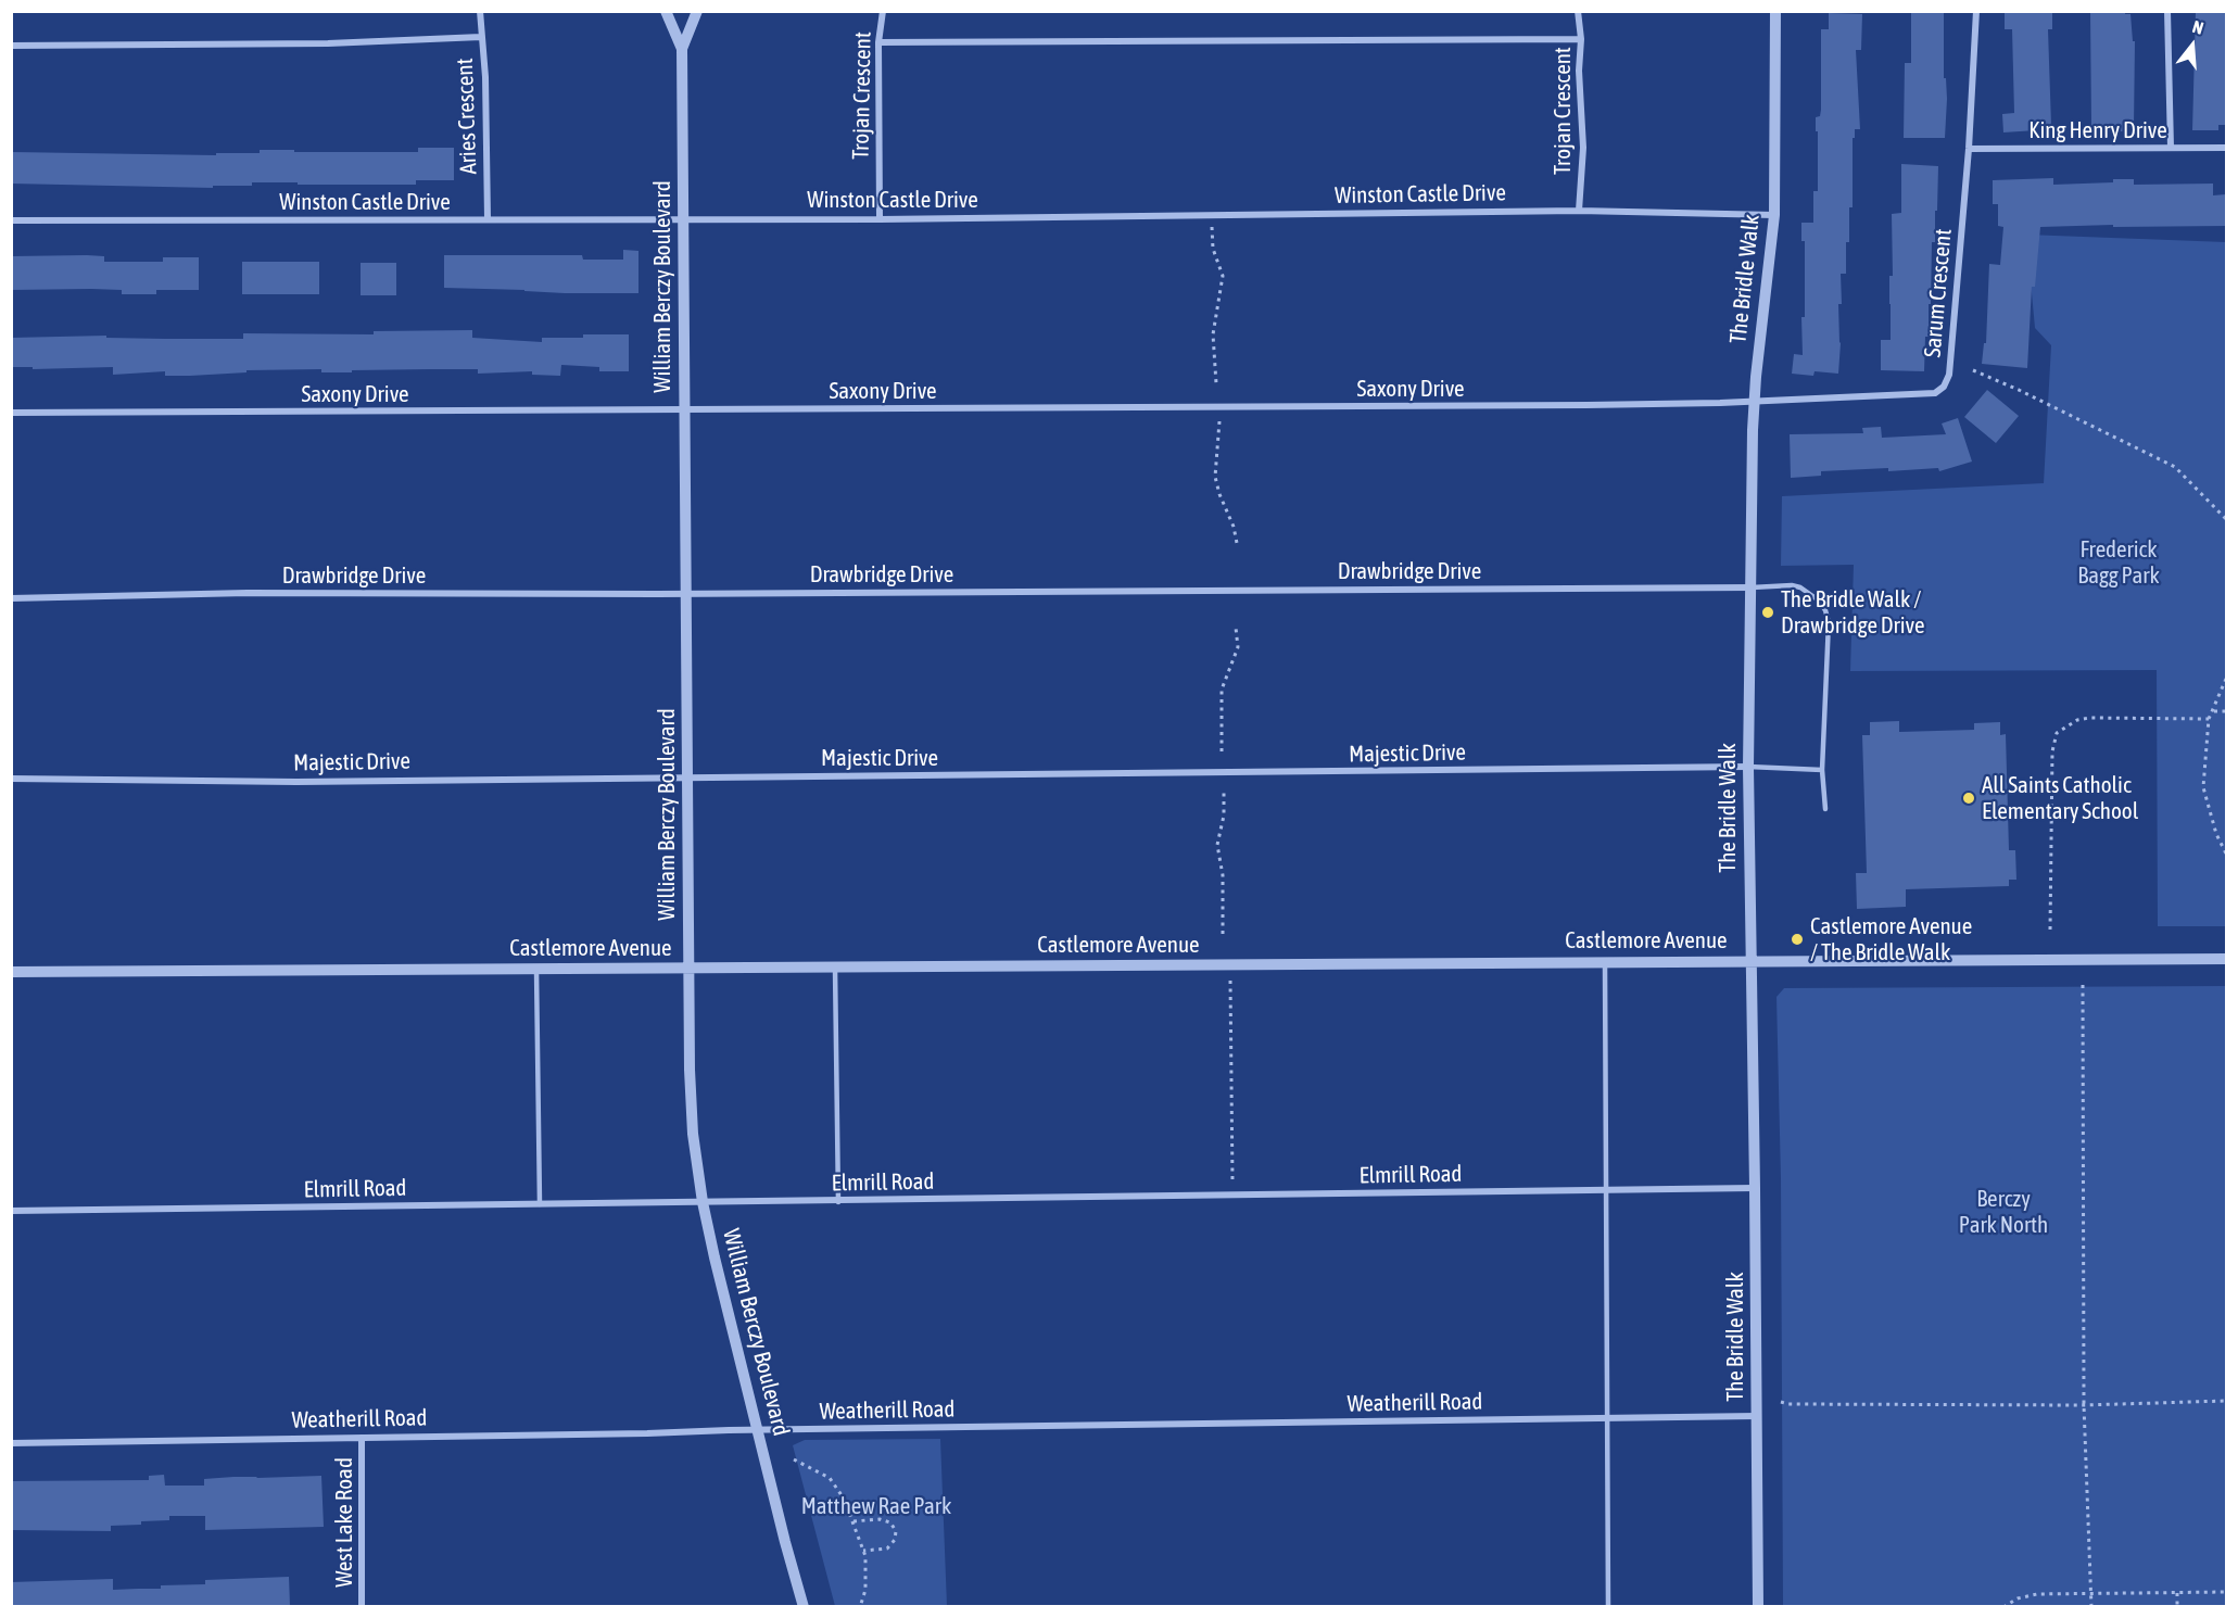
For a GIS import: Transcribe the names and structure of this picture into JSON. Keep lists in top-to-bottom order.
{
  "streets": {
    "street": [
      "Trojan Crescent",
      "Aries Crescent",
      "King Henry Drive",
      "Winston Castle Drive",
      "The Bridle Walk",
      "William Berczy Boulevard",
      "Sarum Crescent",
      "Saxony Drive",
      "Drawbridge Drive",
      "Majestic Drive",
      "Castlemore Avenue",
      "Elmrill Road",
      "Weatherill Road",
      "West Lake Road"
    ]
  },
  "crossings": [
    ["Trojan Crescent", "Winston Castle Drive"],
    ["Aries Crescent", "Winston Castle Drive"],
    ["King Henry Drive", "Sarum Crescent"],
    ["Winston Castle Drive", "The Bridle Walk"],
    ["Winston Castle Drive", "William Berczy Boulevard"],
    ["The Bridle Walk", "Sarum Crescent"],
    ["The Bridle Walk", "Saxony Drive"],
    ["The Bridle Walk", "Drawbridge Drive"],
    ["The Bridle Walk", "Majestic Drive"],
    ["The Bridle Walk", "Castlemore Avenue"],
    ["The Bridle Walk", "Elmrill Road"],
    ["The Bridle Walk", "Weatherill Road"],
    ["William Berczy Boulevard", "Saxony Drive"],
    ["William Berczy Boulevard", "Drawbridge Drive"],
    ["William Berczy Boulevard", "Majestic Drive"],
    ["William Berczy Boulevard", "Castlemore Avenue"],
    ["William Berczy Boulevard", "Elmrill Road"],
    ["William Berczy Boulevard", "Weatherill Road"],
    ["Sarum Crescent", "Saxony Drive"],
    ["Weatherill Road", "West Lake Road"]
  ],
  "parks": ["Frederick Bagg Park", "Berczy Park North", "Matthew Rae Park"],
  "places": ["The Bridle Walk / Drawbridge Drive", "All Saints Catholic Elementary School", "Castlemore Avenue / The Bridle Walk"],
  "north": "top"
}
